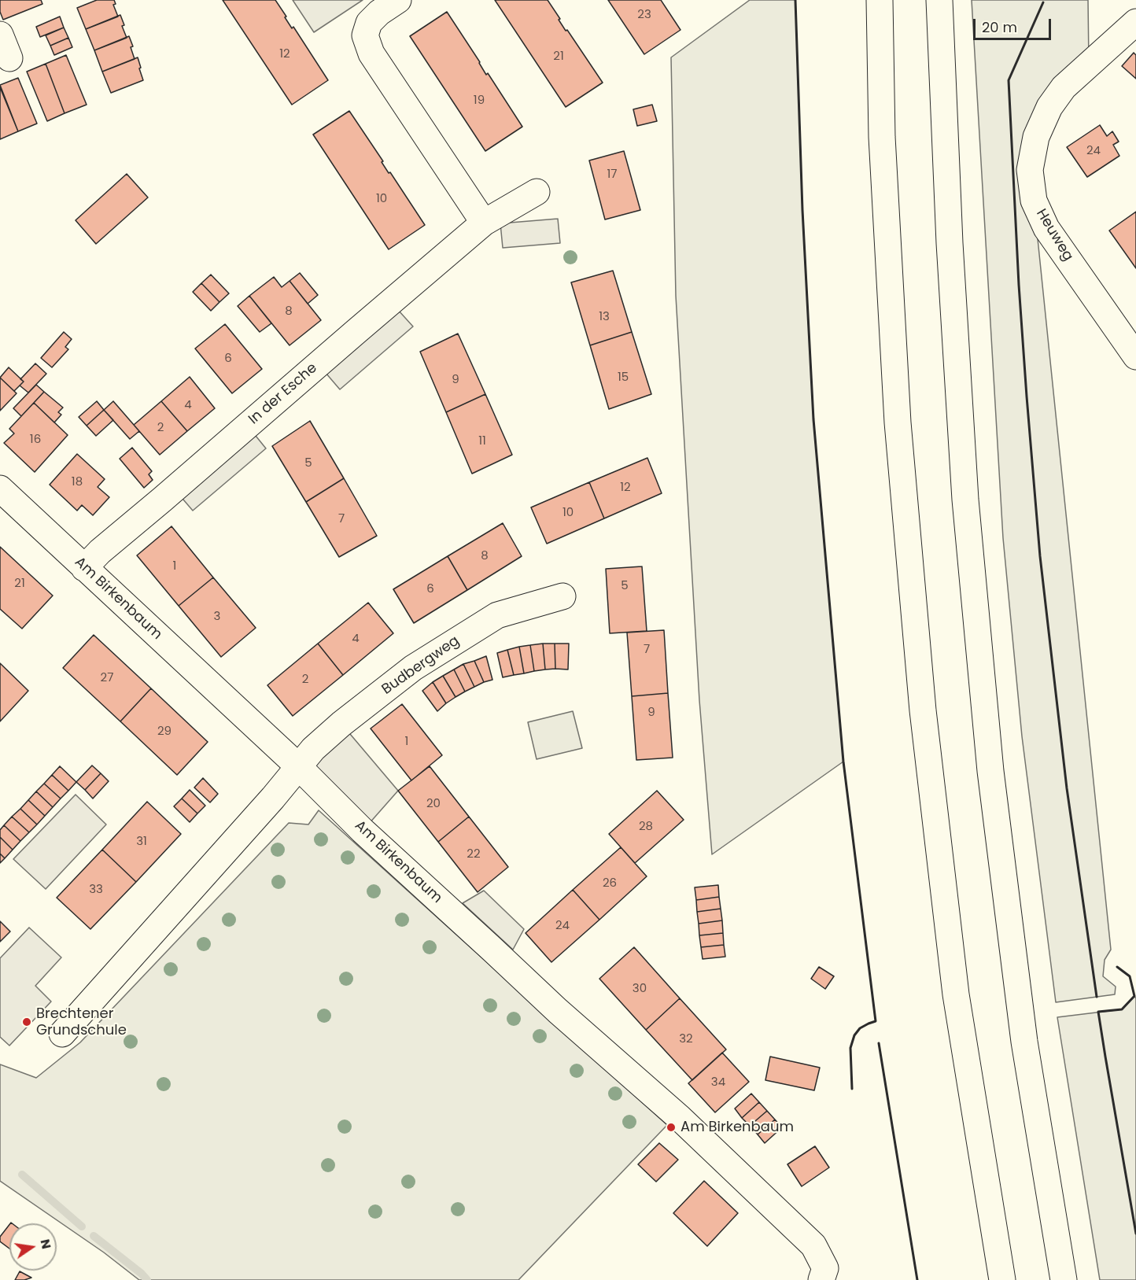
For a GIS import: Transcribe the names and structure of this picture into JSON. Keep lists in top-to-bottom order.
{
  "streets": {
    "main road": [
      "Heuweg",
      "In der Esche",
      "Am Birkenbaum",
      "Budbergweg"
    ]
  },
  "crossings": [
    ["In der Esche", "Am Birkenbaum"],
    ["Am Birkenbaum", "Budbergweg"]
  ],
  "places": ["Brechtener Grundschule", "Am Birkenbaum"],
  "house_numbers": [
    "23",
    "12",
    "21",
    "19",
    "24",
    "17",
    "10",
    "8",
    "13",
    "6",
    "15",
    "9",
    "4",
    "2",
    "16",
    "11",
    "5",
    "18",
    "12",
    "10",
    "7",
    "8",
    "1",
    "21",
    "5",
    "6",
    "3",
    "4",
    "7",
    "27",
    "2",
    "9",
    "29",
    "1",
    "20",
    "28",
    "31",
    "22",
    "26",
    "33",
    "24",
    "30",
    "32",
    "34"
  ],
  "scale_bar": "20 m",
  "north": "right"
}
